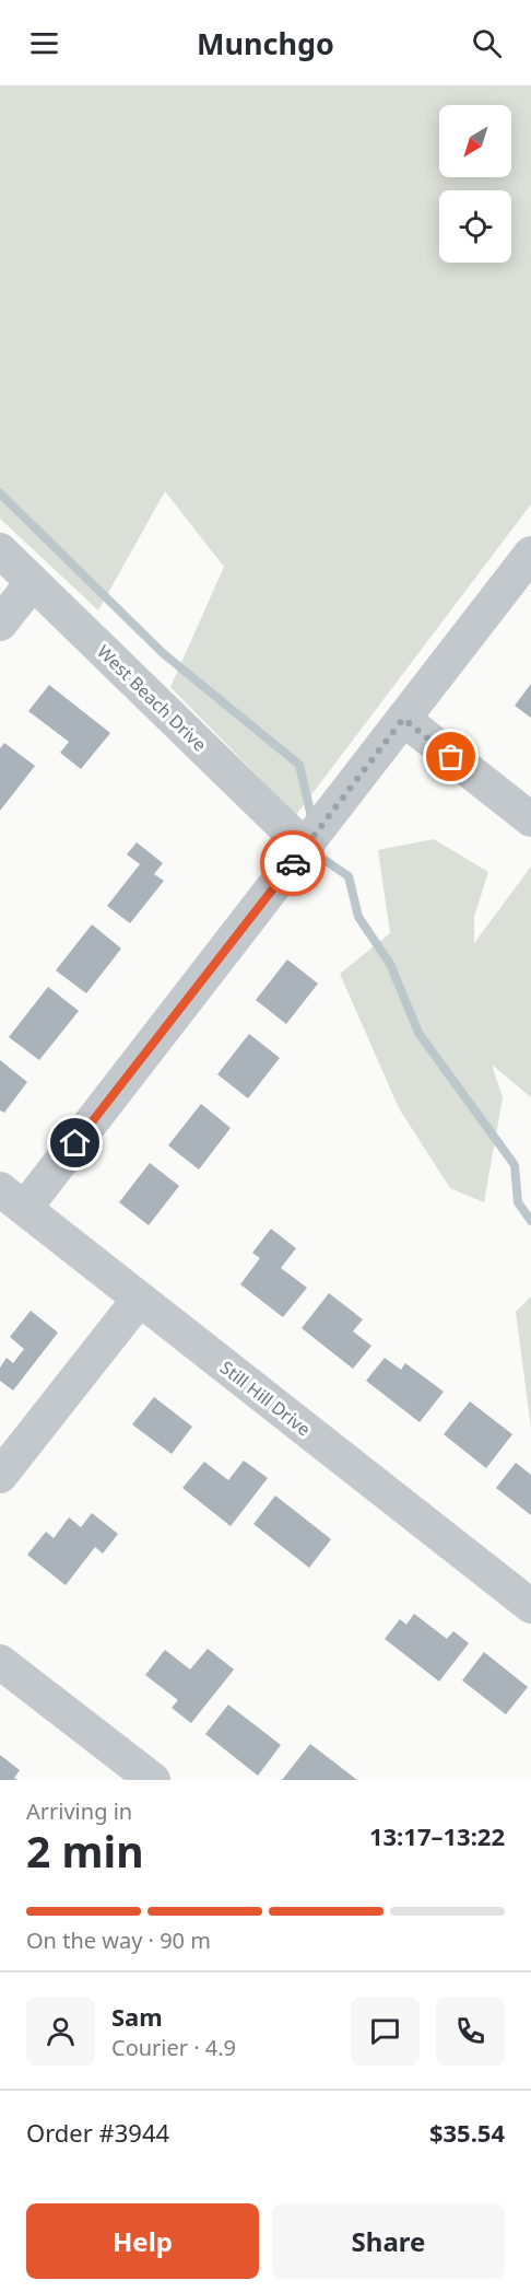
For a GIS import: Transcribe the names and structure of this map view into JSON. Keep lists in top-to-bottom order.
{
  "streets": {
    "street": ["West Beach Drive", "Still Hill Drive"]
  },
  "north": "bottom left",
  "page": {
    "header": "Munchgo",
    "heading": ["2 min", "Arriving in", "13:17–13:22"],
    "panel": [
      "Sam",
      "Courier · 4.9",
      "Order #3944",
      "$35.54"
    ],
    "bar": "On the way · 90 m",
    "buttons": ["Help", "Share"]
  }
}
